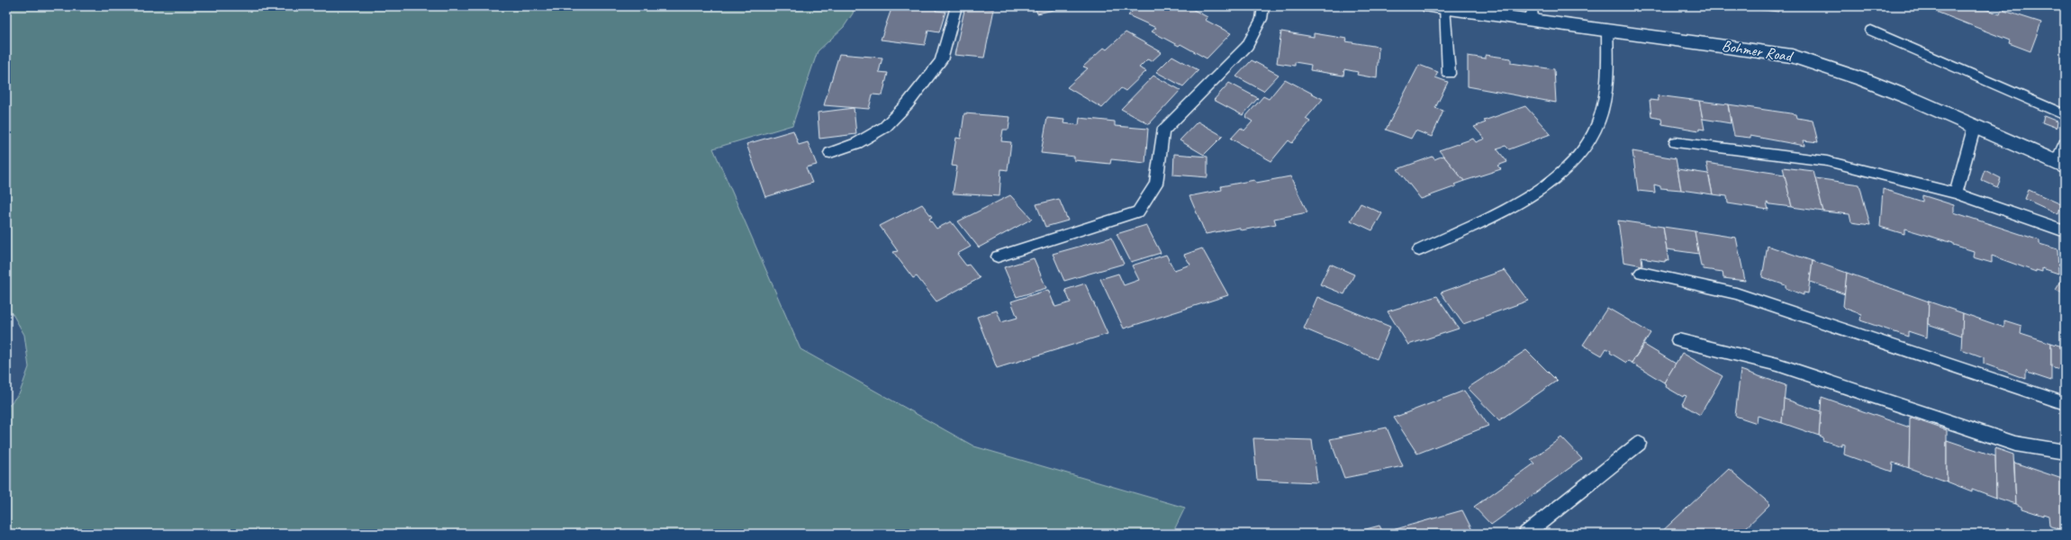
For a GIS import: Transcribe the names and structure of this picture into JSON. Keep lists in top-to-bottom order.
{
  "streets": {
    "street": ["Bohmer Road"]
  }
}
